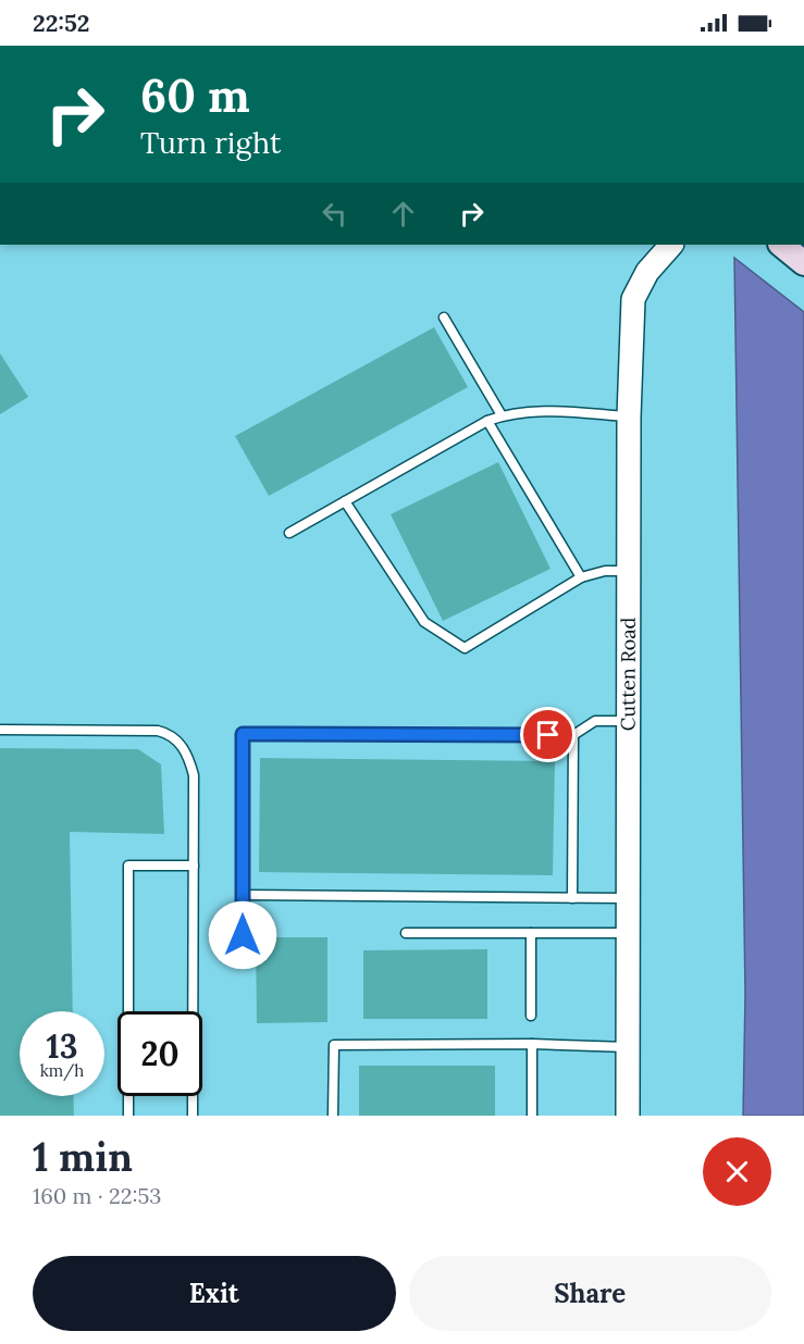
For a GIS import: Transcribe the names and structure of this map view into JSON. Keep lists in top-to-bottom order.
{
  "streets": {
    "street": ["Cutten Road"]
  },
  "page": {
    "status": "22:52",
    "turn": ["60 m", "Turn right"],
    "speed": "13 km/h",
    "limit": "20",
    "heading": ["1 min", "160 m · 22:53"],
    "buttons": ["Exit", "Share"]
  }
}
